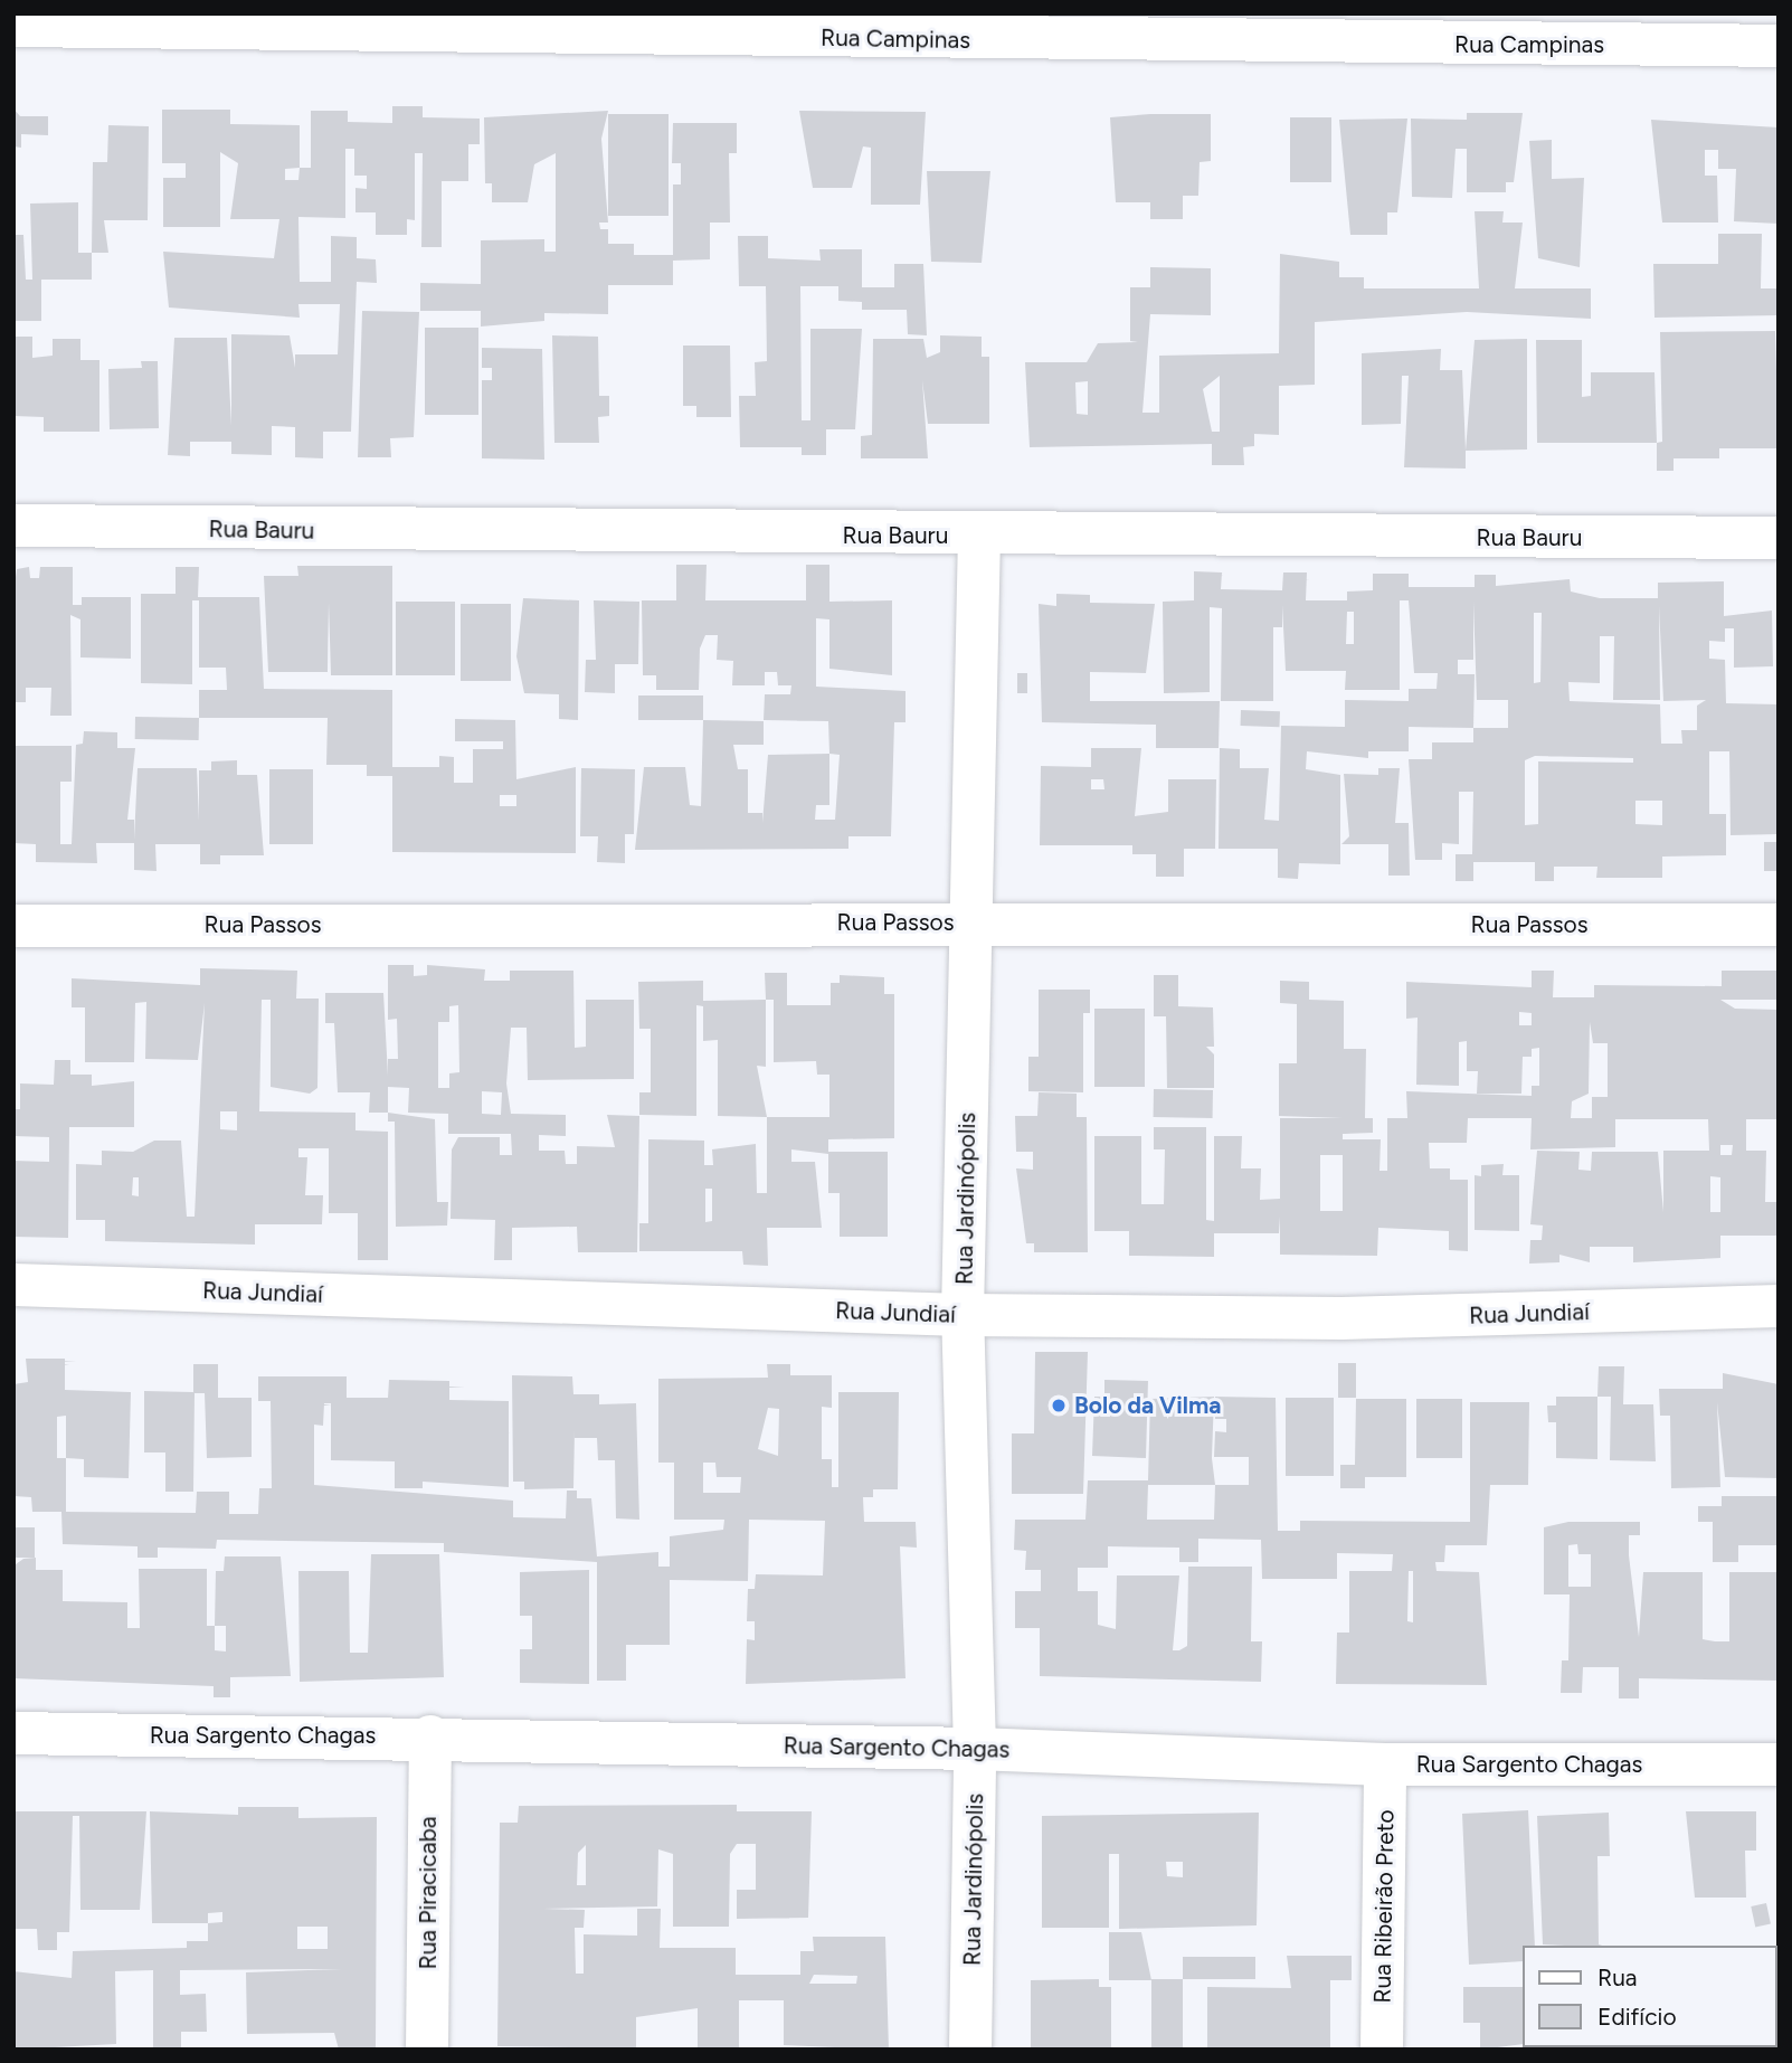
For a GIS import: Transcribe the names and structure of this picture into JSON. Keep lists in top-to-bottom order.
{
  "streets": {
    "street": [
      "Rua Campinas",
      "Rua Bauru",
      "Rua Passos",
      "Rua Jardinópolis",
      "Rua Jundiaí",
      "Rua Sargento Chagas",
      "Rua Piracicaba",
      "Rua Ribeirão Preto"
    ]
  },
  "crossings": [
    ["Rua Bauru", "Rua Jardinópolis"],
    ["Rua Passos", "Rua Jardinópolis"],
    ["Rua Jardinópolis", "Rua Jundiaí"],
    ["Rua Jardinópolis", "Rua Sargento Chagas"],
    ["Rua Sargento Chagas", "Rua Piracicaba"],
    ["Rua Sargento Chagas", "Rua Ribeirão Preto"]
  ],
  "places": ["Bolo da Vilma"],
  "legend": ["Rua", "Edifício"]
}
